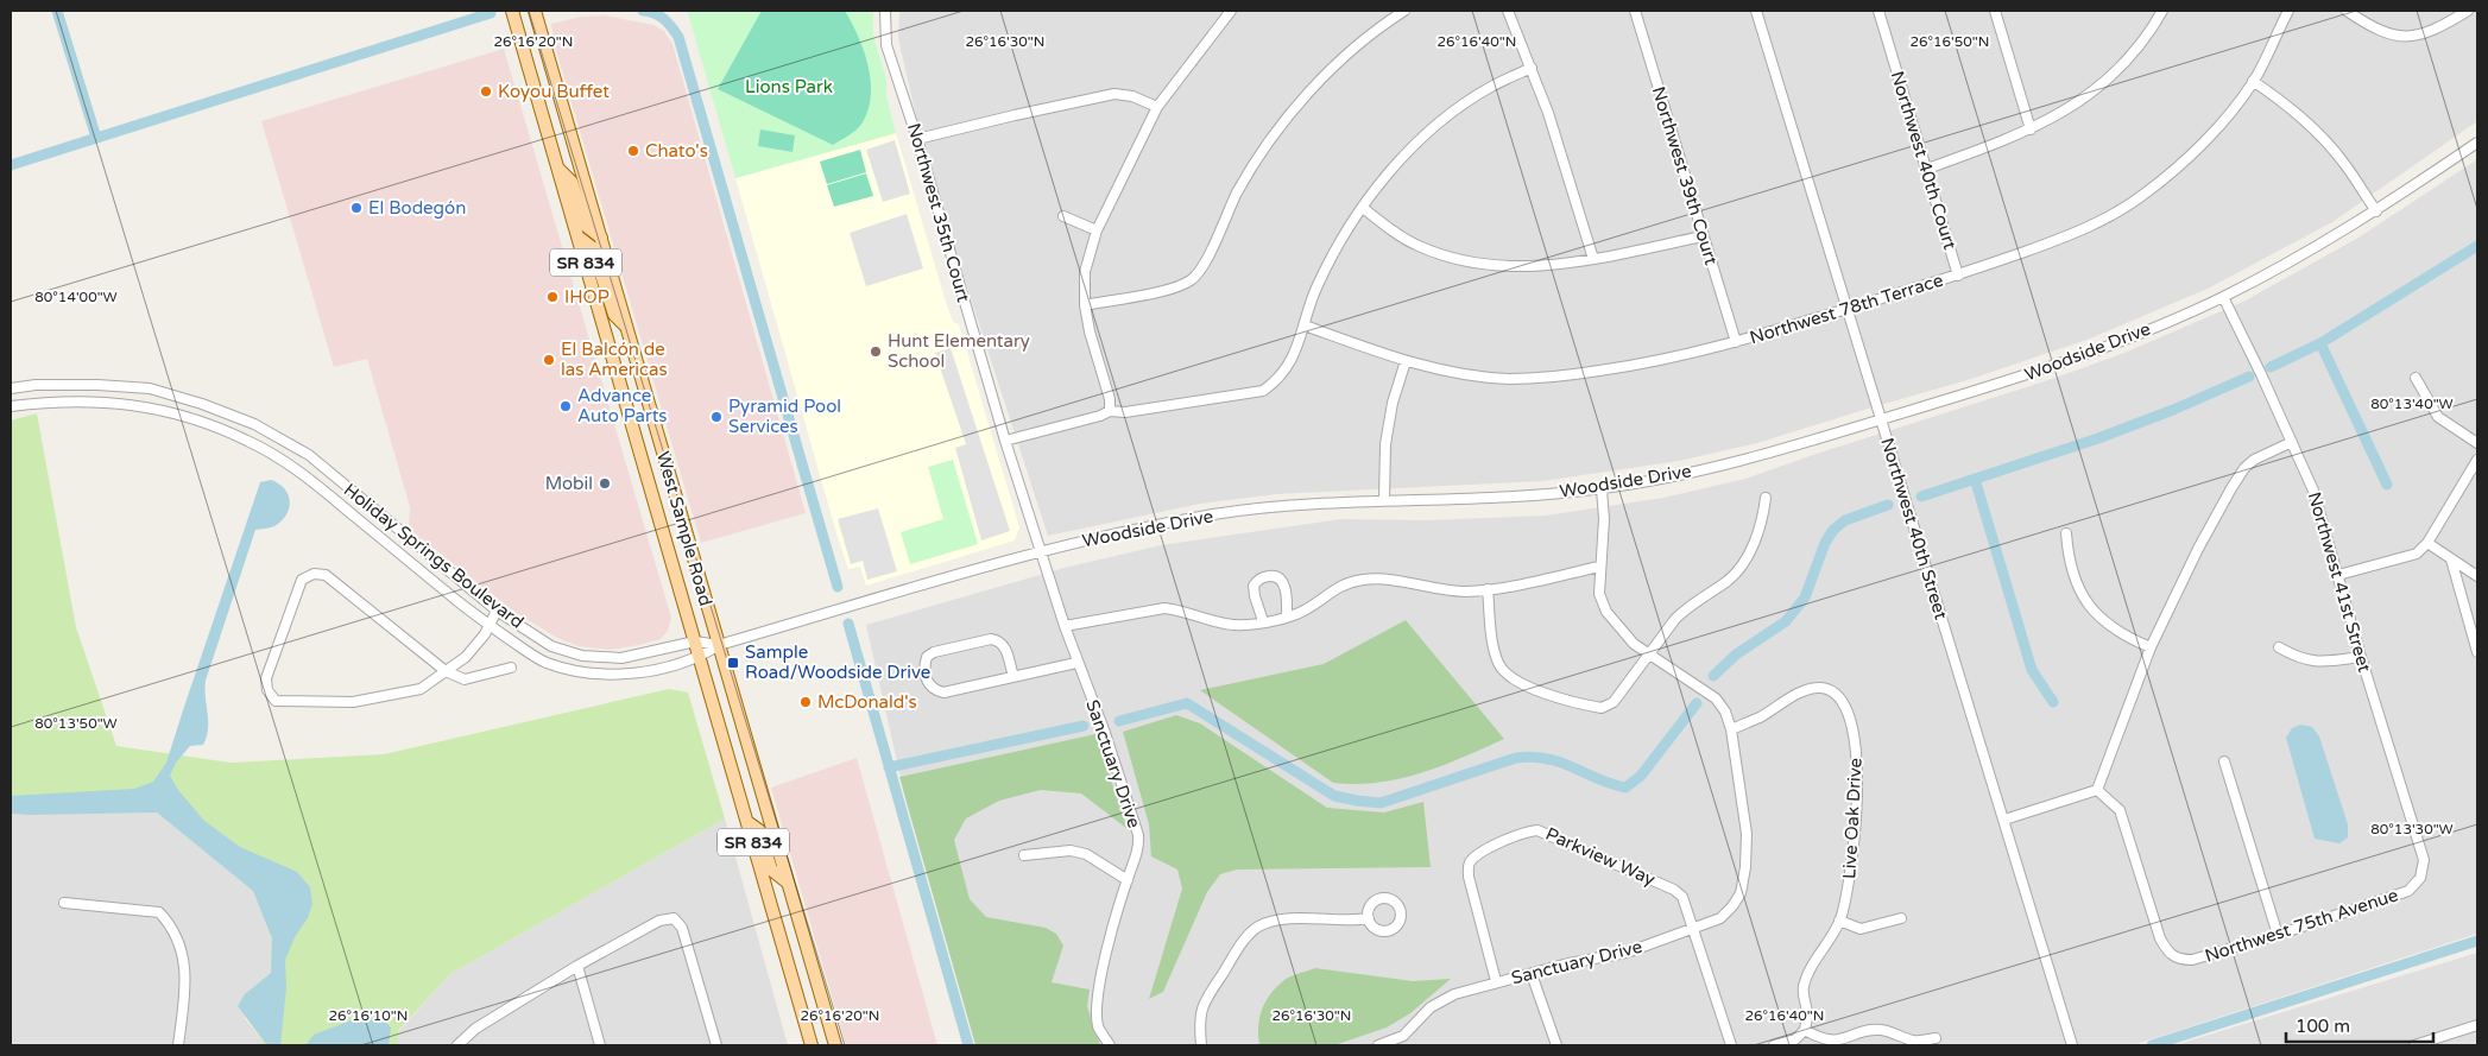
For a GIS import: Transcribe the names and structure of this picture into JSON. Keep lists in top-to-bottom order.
{
  "streets": {
    "main road": ["SR 834", "West Sample Road"],
    "street": [
      "Northwest 40th Court",
      "Northwest 39th Court",
      "Northwest 35th Court",
      "Northwest 78th Terrace",
      "Woodside Drive",
      "Northwest 40th Street",
      "Holiday Springs Boulevard",
      "Northwest 41st Street",
      "Sanctuary Drive",
      "Live Oak Drive",
      "Parkview Way",
      "Northwest 75th Avenue"
    ]
  },
  "crossings": [
    ["Northwest 40th Court", "Northwest 78th Terrace"],
    ["Northwest 39th Court", "Northwest 78th Terrace"],
    ["Northwest 35th Court", "Woodside Drive"],
    ["Northwest 35th Court", "Sanctuary Drive"],
    ["Northwest 78th Terrace", "Northwest 40th Street"],
    ["Woodside Drive", "West Sample Road"],
    ["Woodside Drive", "Northwest 40th Street"],
    ["Woodside Drive", "Holiday Springs Boulevard"],
    ["Woodside Drive", "Northwest 41st Street"],
    ["Woodside Drive", "Sanctuary Drive"],
    ["West Sample Road", "Holiday Springs Boulevard"],
    ["Northwest 41st Street", "Northwest 75th Avenue"],
    ["Sanctuary Drive", "Live Oak Drive"],
    ["Sanctuary Drive", "Parkview Way"]
  ],
  "parks": ["Lions Park"],
  "places": {
    "other": [
      "Koyou Buffet",
      "Chato's",
      "El Bodegón",
      "IHOP",
      "Hunt Elementary School",
      "El Balcón de las Americas",
      "Advance Auto Parts",
      "Pyramid Pool Services",
      "Mobil",
      "McDonald's"
    ],
    "transit": ["Sample Road/Woodside Drive"]
  },
  "scale_bar": "100 m",
  "coordinates": [
    "26°16'20\"N",
    "26°16'30\"N",
    "26°16'40\"N",
    "26°16'50\"N",
    "80°14'00\"W",
    "80°13'40\"W",
    "80°13'50\"W",
    "80°13'30\"W",
    "26°16'10\"N"
  ]
}
